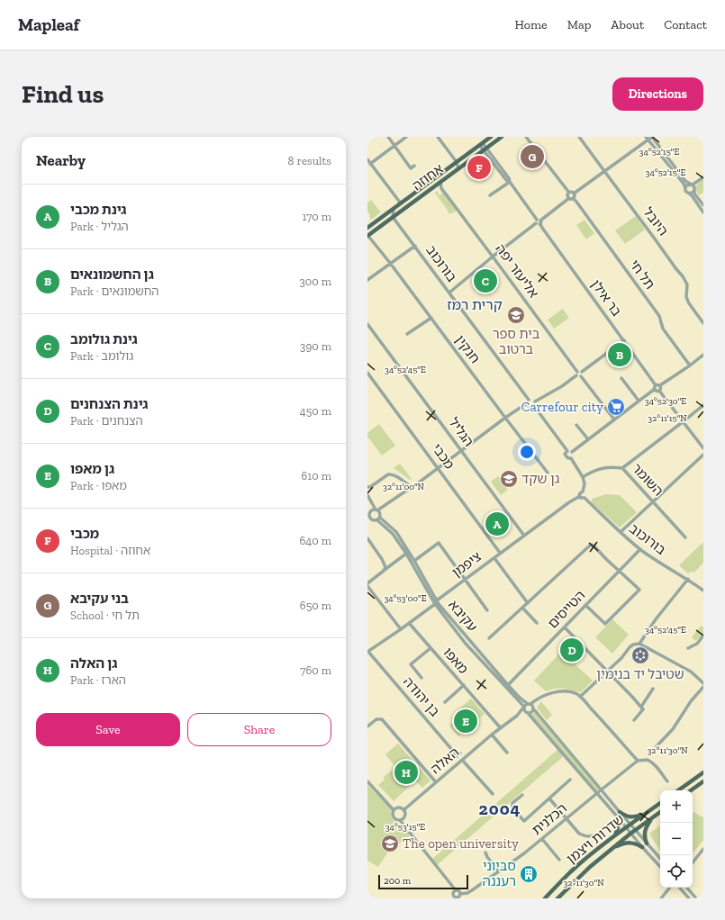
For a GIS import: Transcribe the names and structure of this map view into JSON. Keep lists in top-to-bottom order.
{
  "streets": {
    "main road": ["אחוזה", "שדרות ויצמן"],
    "street": [
      "היובל",
      "בורוכוב",
      "אליעזר יפה",
      "תל חי",
      "בר אילן",
      "חנקין",
      "הגליל",
      "מכבי",
      "השומר",
      "ציפמן",
      "הטייסים",
      "עקיבא",
      "מאפו",
      "בן יהודה",
      "האלה",
      "הכלנית"
    ]
  },
  "crossings": [
    ["אחוזה", "בורוכוב"],
    ["אחוזה", "אליעזר יפה"],
    ["אחוזה", "בר אילן"],
    ["אחוזה", "חנקין"],
    ["בורוכוב", "ציפמן"],
    ["בורוכוב", "הטייסים"],
    ["הגליל", "ציפמן"],
    ["מכבי", "ציפמן"],
    ["ציפמן", "עקיבא"],
    ["ציפמן", "מאפו"],
    ["ציפמן", "בן יהודה"],
    ["הטייסים", "עקיבא"],
    ["עקיבא", "האלה"],
    ["עקיבא", "הכלנית"],
    ["עקיבא", "שדרות ויצמן"],
    ["מאפו", "האלה"]
  ],
  "districts": ["קרית רמז", "2004"],
  "places": {
    "school or university": ["בית ספר ברטוב", "גן שקד", "The open university"],
    "supermarket": ["Carrefour city"],
    "synagogue": ["שטיבל יד בנימין"],
    "building": ["סביוני רעננה"]
  },
  "scale_bar": "200 m",
  "page": {
    "header": "Mapleaf",
    "nav": [
      "Home",
      "Map",
      "About",
      "Contact"
    ],
    "buttons": [
      "Directions",
      ["Save", "Share"]
    ],
    "title": "Find us",
    "heading": ["Nearby", "8 results"],
    "pins": [
      "G",
      "F",
      "C",
      "B",
      "A",
      "D",
      "E",
      "H"
    ],
    "list": [
      {
        "mark": "A",
        "name": "גינת מכבי",
        "note": "Park · הגליל",
        "value": "170 m"
      },
      {
        "mark": "B",
        "name": "גן החשמונאים",
        "note": "Park · החשמונאים",
        "value": "300 m"
      },
      {
        "mark": "C",
        "name": "גינת גולומב",
        "note": "Park · גולומב",
        "value": "390 m"
      },
      {
        "mark": "D",
        "name": "גינת הצנחנים",
        "note": "Park · הצנחנים",
        "value": "450 m"
      },
      {
        "mark": "E",
        "name": "גן מאפו",
        "note": "Park · מאפו",
        "value": "610 m"
      },
      {
        "mark": "F",
        "name": "מכבי",
        "note": "Hospital · אחוזה",
        "value": "640 m"
      },
      {
        "mark": "G",
        "name": "בני עקיבא",
        "note": "School · תל חי",
        "value": "650 m"
      },
      {
        "mark": "H",
        "name": "גן האלה",
        "note": "Park · הארז",
        "value": "760 m"
      }
    ],
    "map_buttons": ["+", "−"],
    "scale": "200 m"
  },
  "coordinates": [
    "34°52'15\"E",
    "34°52'45\"E",
    "34°52'30\"E",
    "32°11'15\"N",
    "32°11'00\"N",
    "34°53'00\"E",
    "32°11'30\"N",
    "34°53'15\"E"
  ]
}
